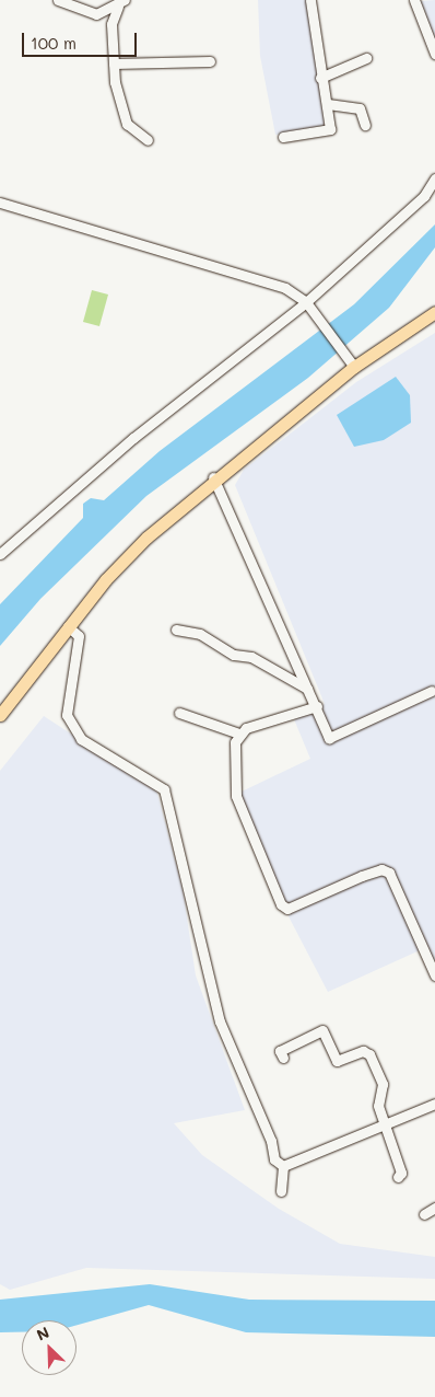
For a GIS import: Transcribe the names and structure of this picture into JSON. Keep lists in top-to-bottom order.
{
  "scale_bar": "100 m",
  "north": "top left"
}
